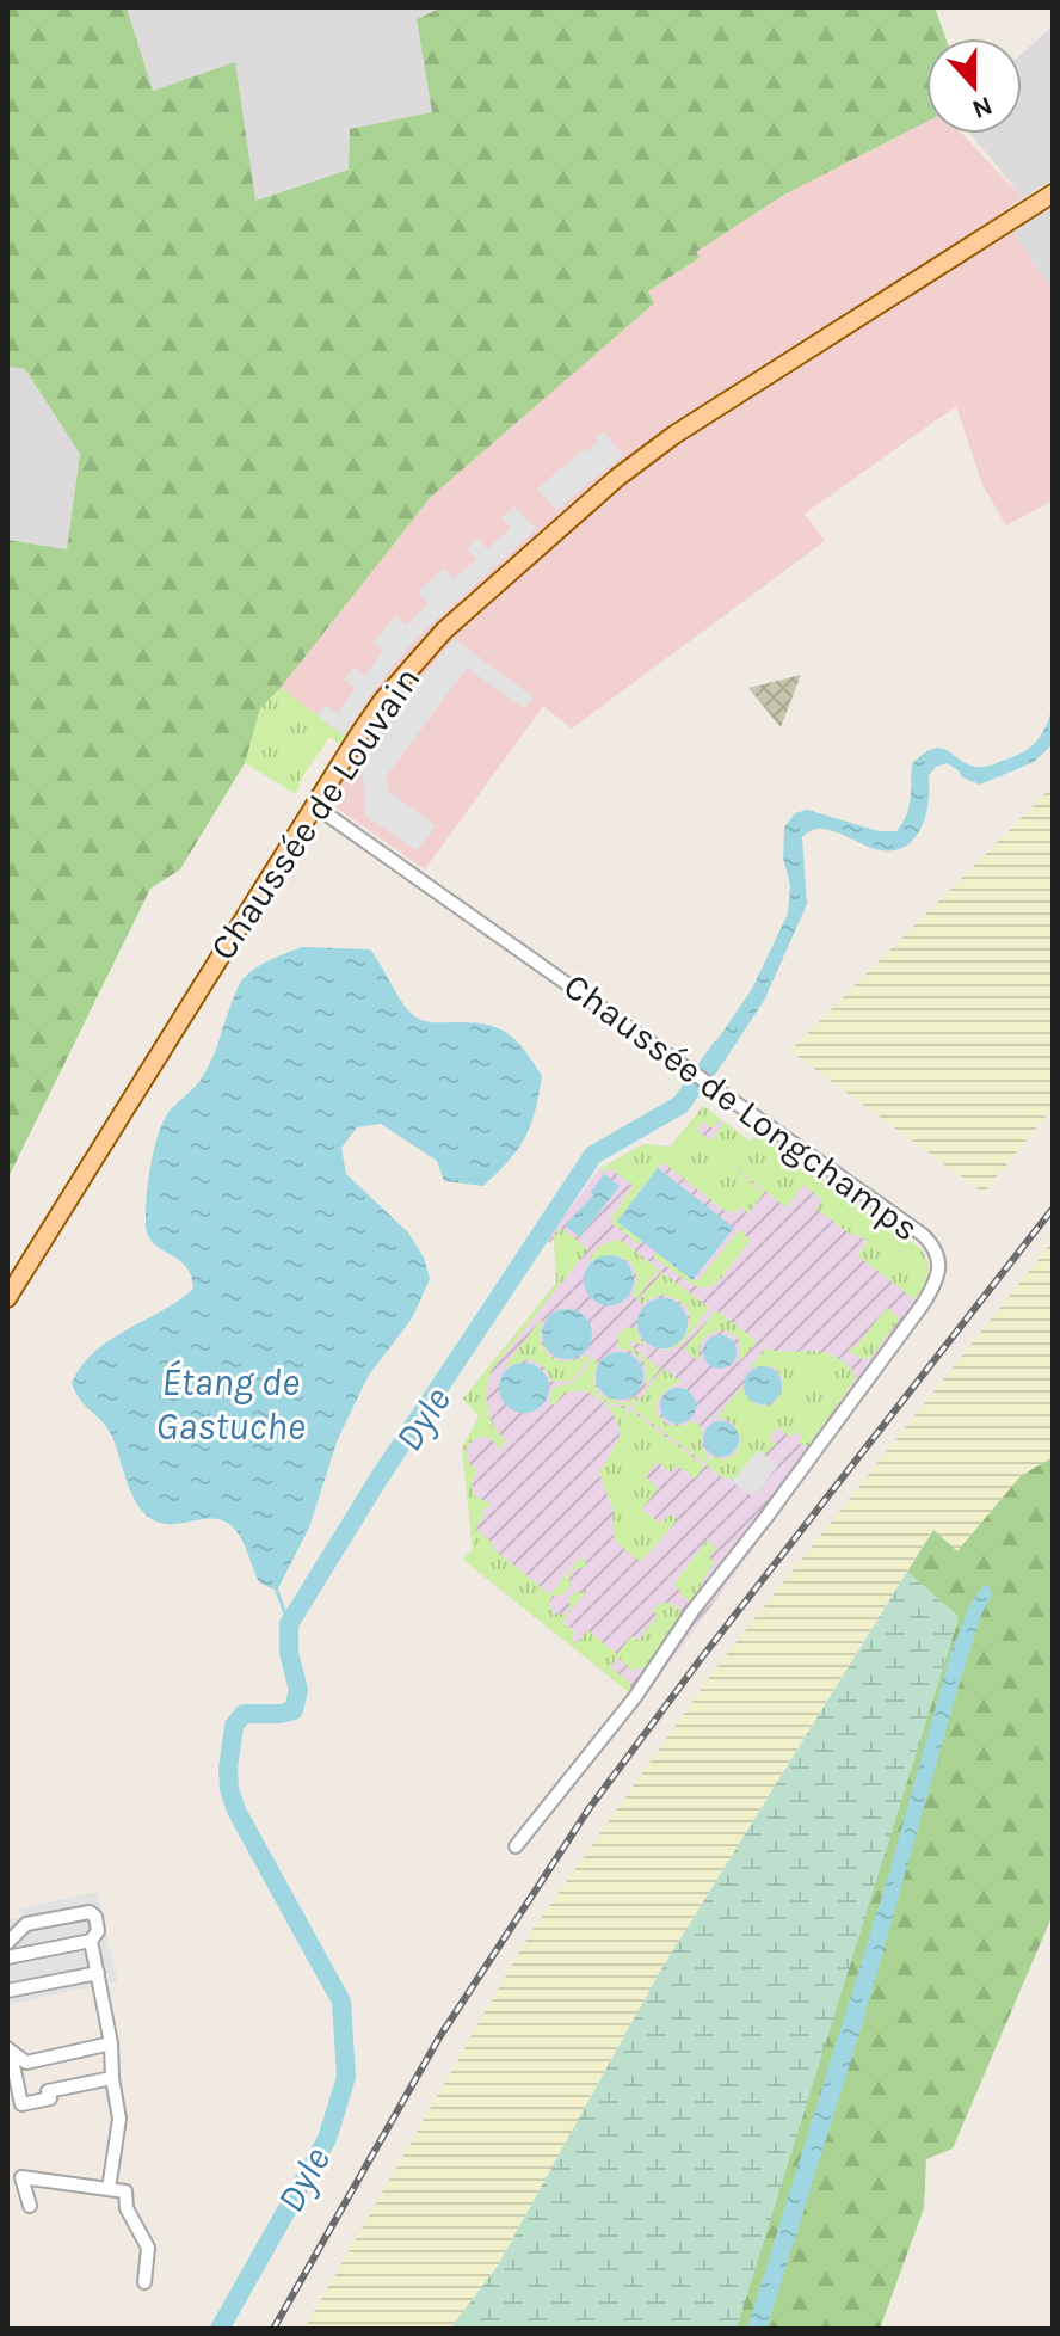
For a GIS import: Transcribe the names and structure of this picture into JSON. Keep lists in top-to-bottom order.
{
  "streets": {
    "main road": ["Chaussée de Louvain"],
    "street": ["Chaussée de Longchamps"]
  },
  "crossings": [
    ["Chaussée de Louvain", "Chaussée de Longchamps"]
  ],
  "water": ["Étang de Gastuche", "Dyle"],
  "north": "bottom"
}
